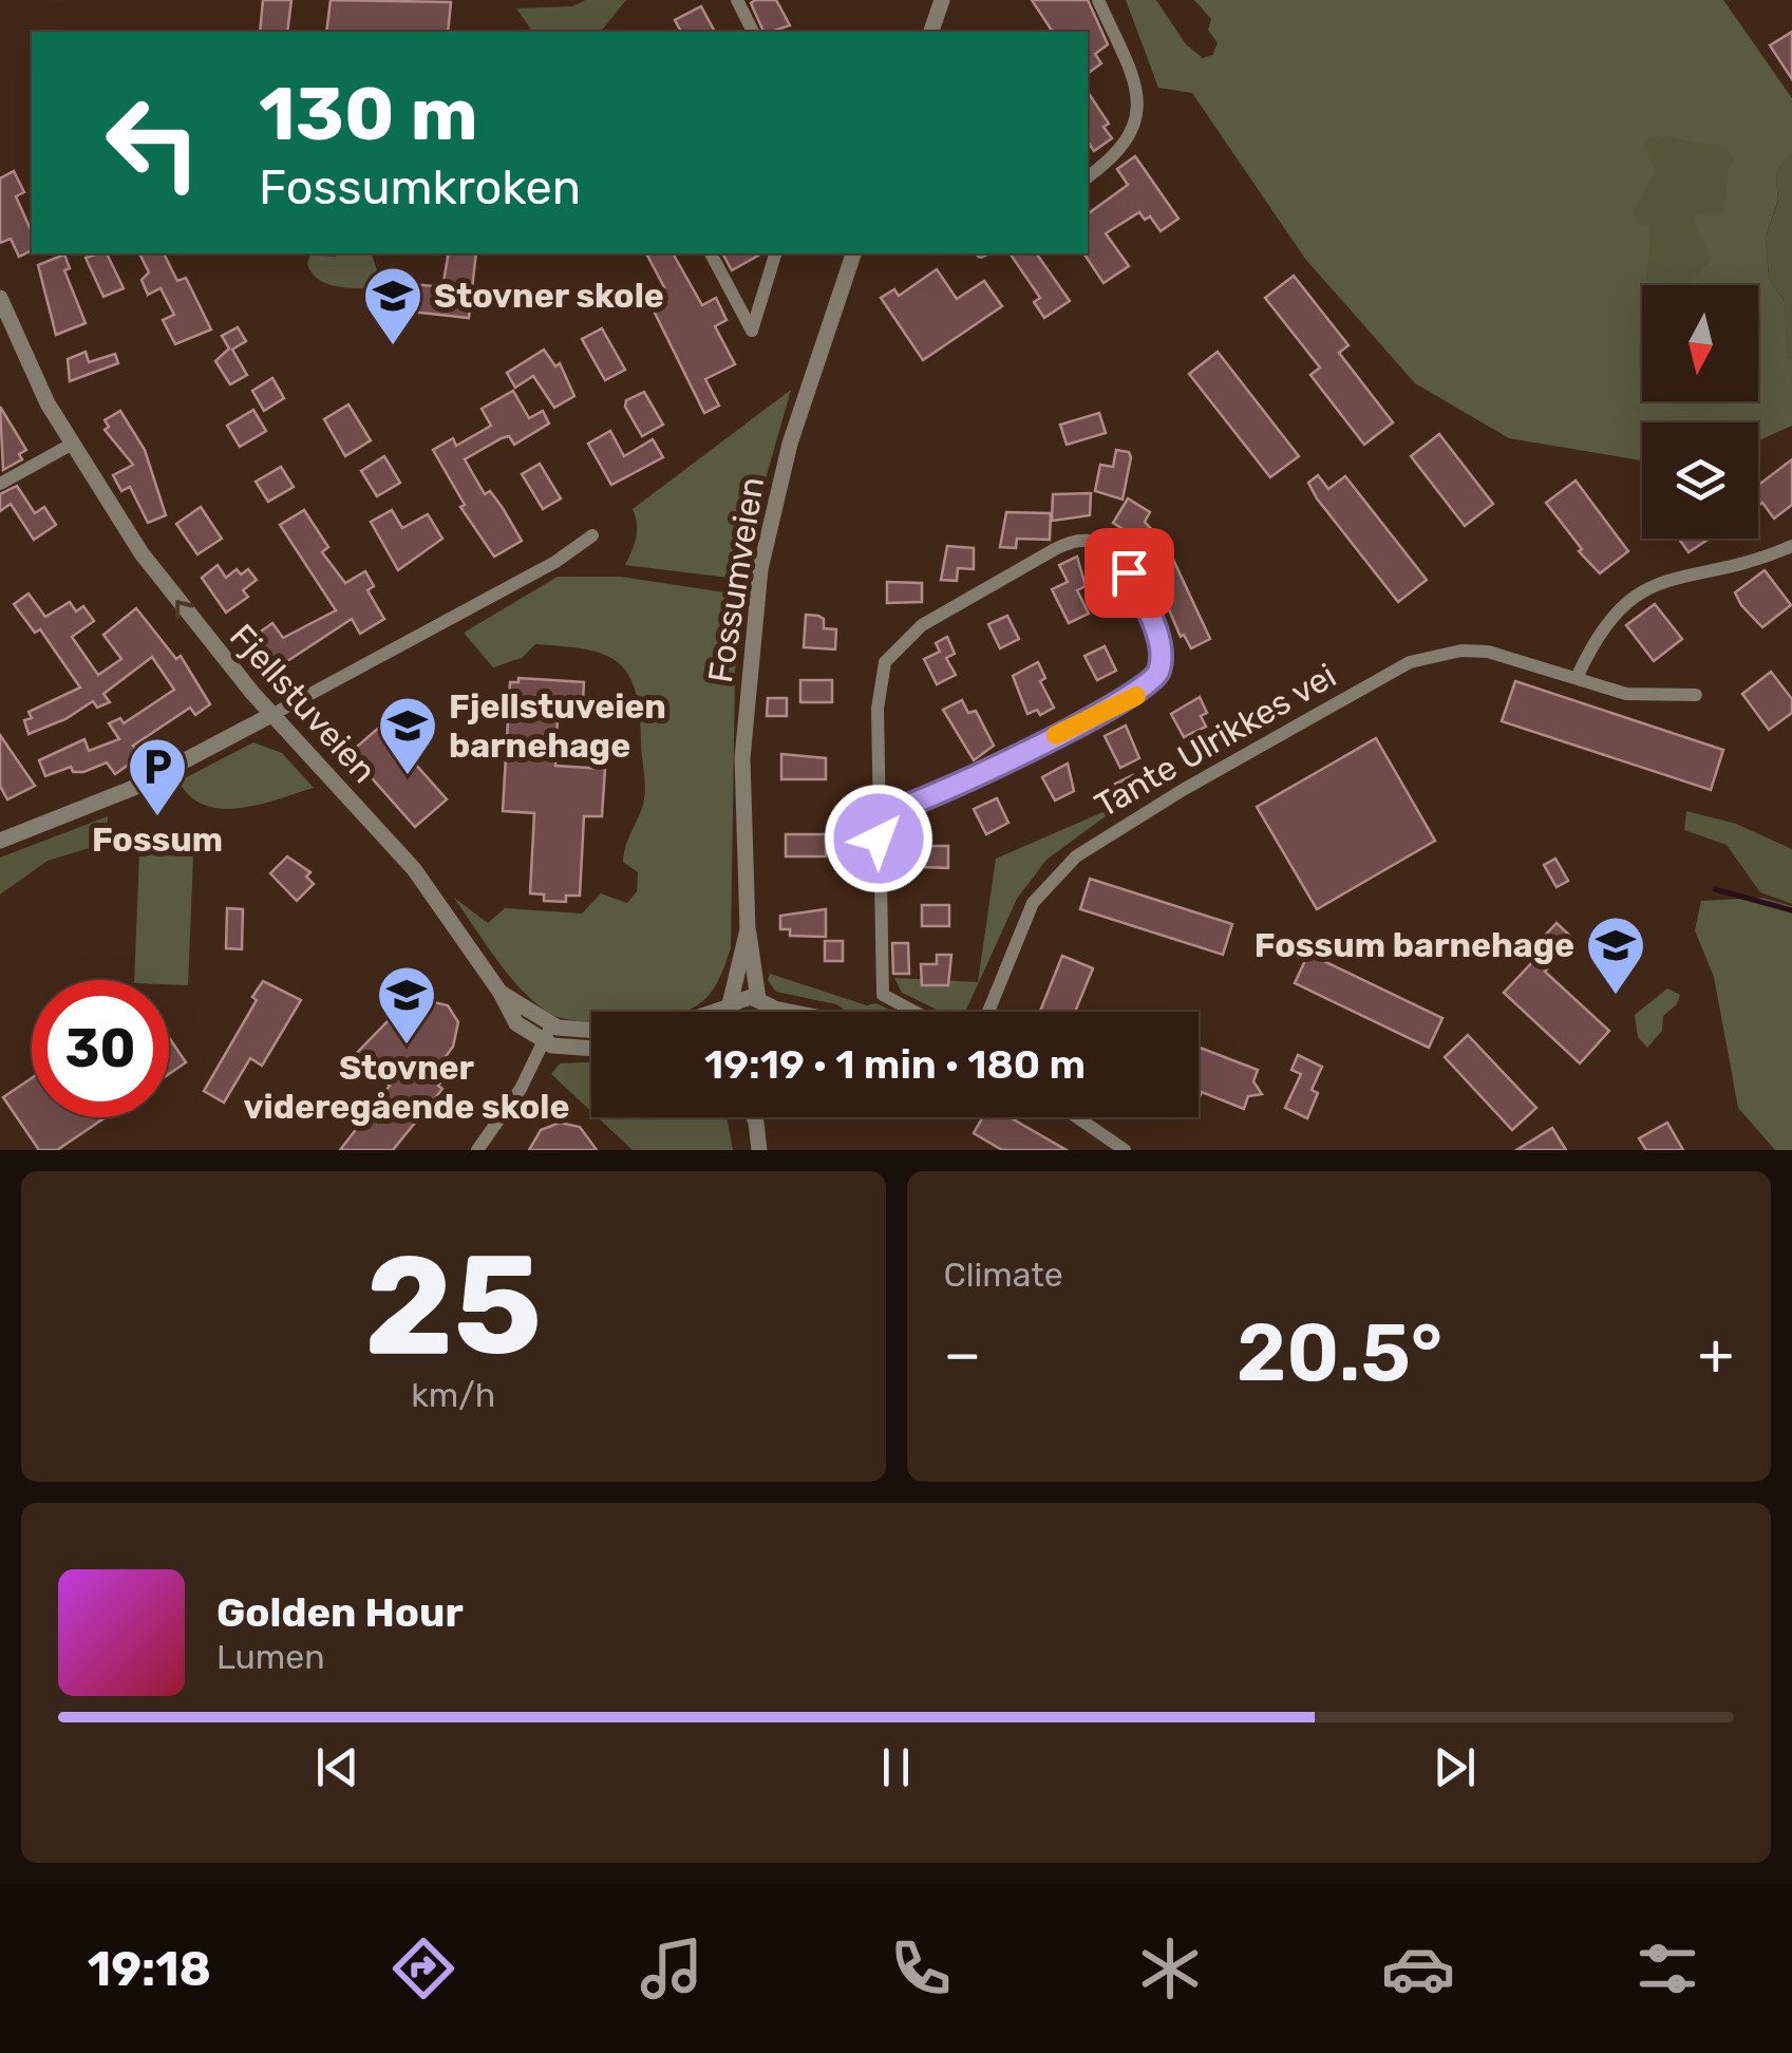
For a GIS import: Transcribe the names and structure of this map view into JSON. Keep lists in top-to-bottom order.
{
  "streets": {
    "street": ["Fossumveien", "Fjellstuveien", "Tante Ulrikkes vei"]
  },
  "places": {
    "school or university": [
      "Stovner skole",
      "Fjellstuveien barnehage",
      "Fossum barnehage",
      "Stovner videregående skole"
    ],
    "parking": ["Fossum"]
  },
  "north": "bottom",
  "page": {
    "turn": ["130 m", "Fossumkroken"],
    "limit": "30",
    "trip": "19:19 · 1 min · 180 m",
    "tile": [
      ["25", "km/h"],
      "Climate"
    ],
    "heat": ["−", "20.5°", "+"],
    "song": ["Golden Hour", "Lumen"],
    "tabs": "19:18"
  }
}
